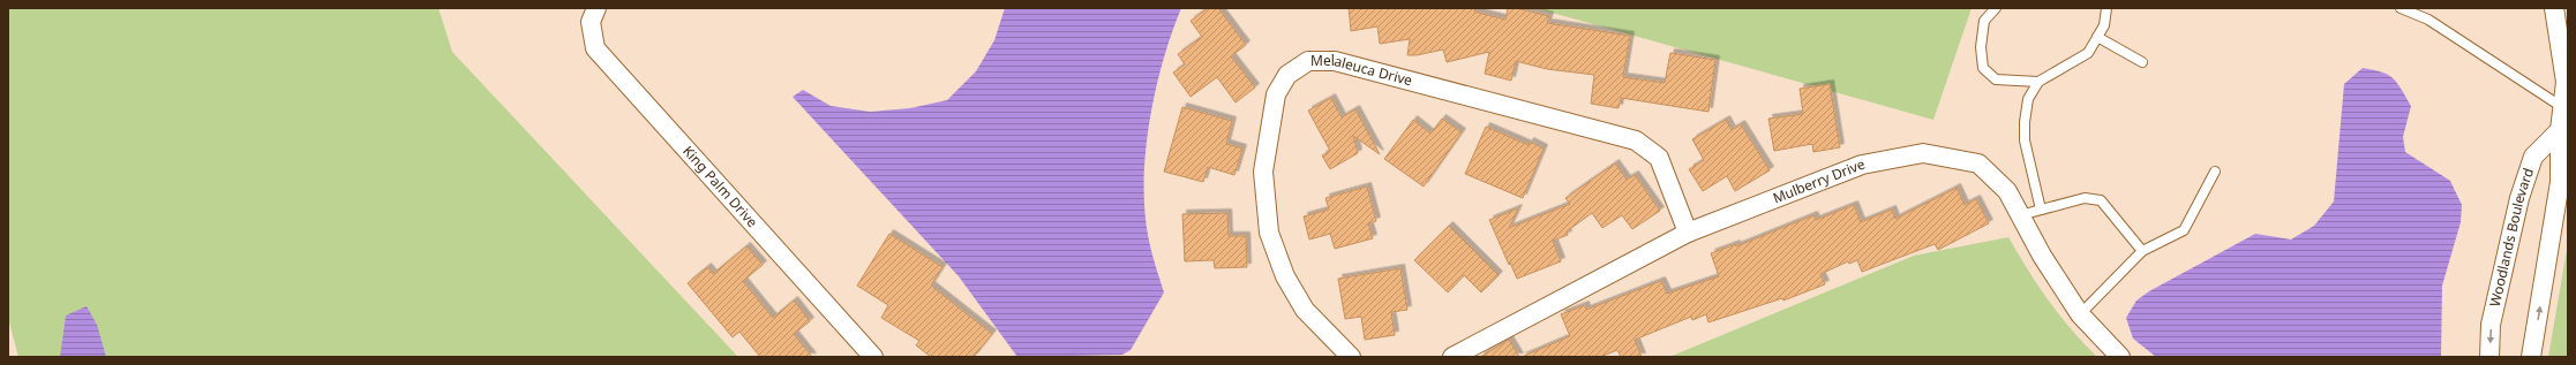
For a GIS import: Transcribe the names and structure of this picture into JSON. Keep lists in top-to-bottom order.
{
  "streets": {
    "street": [
      "Melaleuca Drive",
      "Mulberry Drive",
      "King Palm Drive",
      "Woodlands Boulevard"
    ]
  },
  "crossings": [
    ["Melaleuca Drive", "Mulberry Drive"]
  ]
}
